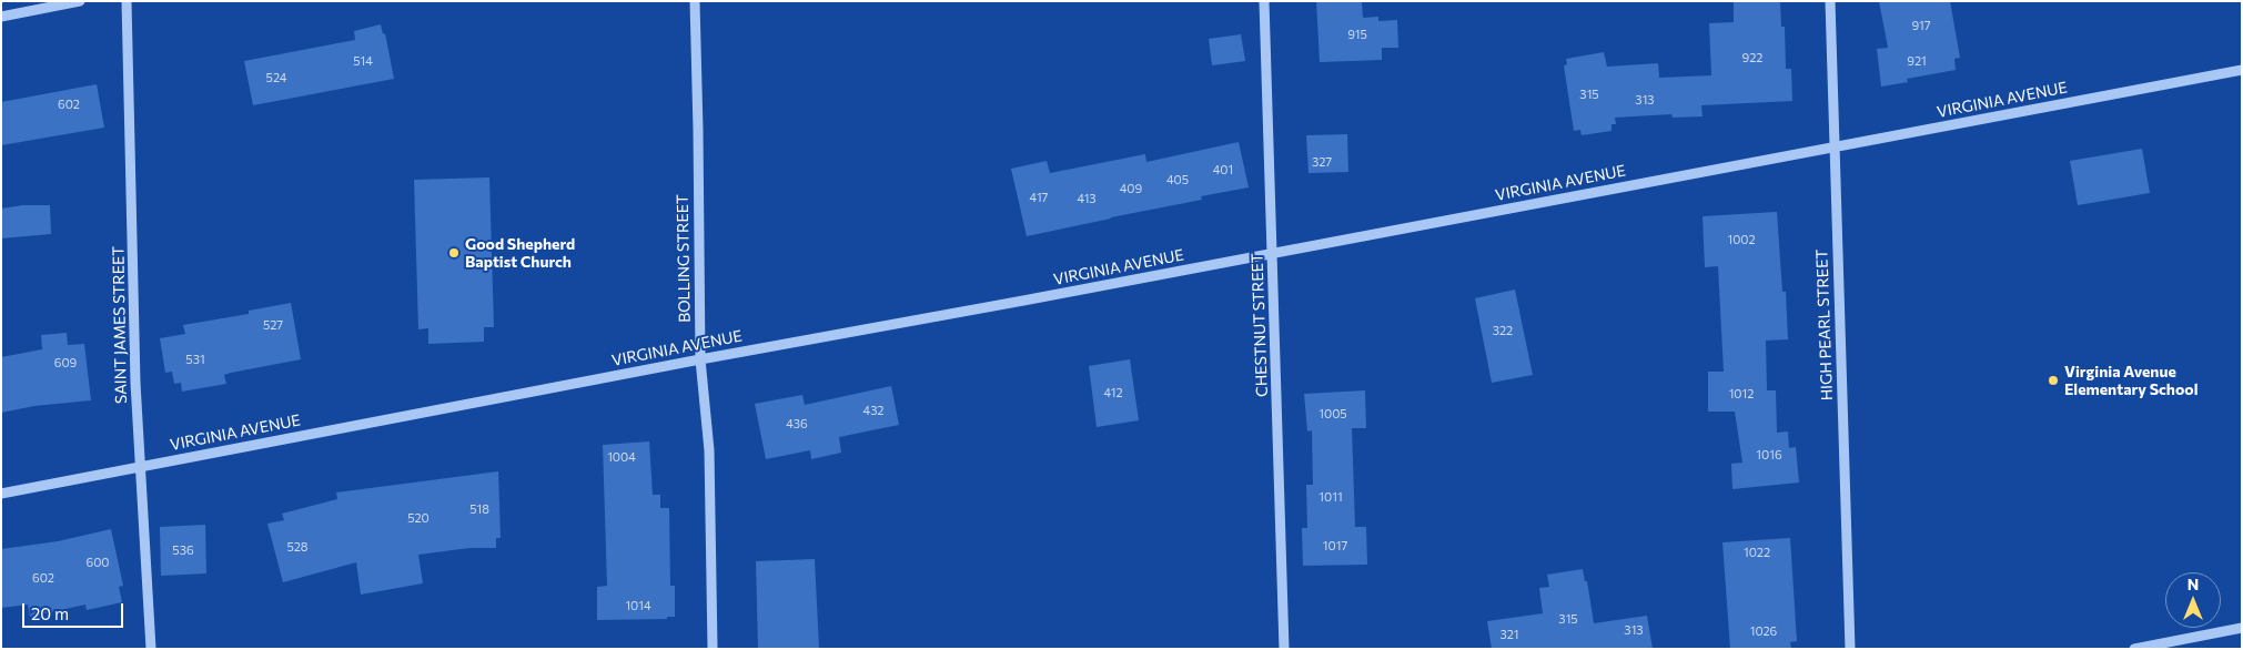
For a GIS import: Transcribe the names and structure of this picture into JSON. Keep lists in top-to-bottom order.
{
  "streets": {
    "street": [
      "VIRGINIA AVENUE",
      "BOLLING STREET",
      "SAINT JAMES STREET",
      "CHESTNUT STREET",
      "HIGH PEARL STREET"
    ]
  },
  "crossings": [
    ["VIRGINIA AVENUE", "BOLLING STREET"],
    ["VIRGINIA AVENUE", "SAINT JAMES STREET"],
    ["VIRGINIA AVENUE", "CHESTNUT STREET"],
    ["VIRGINIA AVENUE", "HIGH PEARL STREET"]
  ],
  "places": ["Good Shepherd Baptist Church", "Virginia Avenue Elementary School"],
  "house_numbers": [
    "917",
    "915",
    "922",
    "514",
    "921",
    "524",
    "315",
    "313",
    "602",
    "327",
    "401",
    "405",
    "409",
    "417",
    "413",
    "1002",
    "527",
    "322",
    "531",
    "609",
    "412",
    "1012",
    "432",
    "1005",
    "436",
    "1016",
    "1004",
    "1011",
    "518",
    "520",
    "1017",
    "528",
    "536",
    "1022",
    "600",
    "602",
    "1014",
    "315",
    "313",
    "1026",
    "321"
  ],
  "scale_bar": "20 m",
  "north": "top"
}
